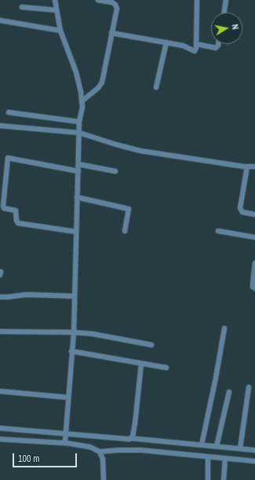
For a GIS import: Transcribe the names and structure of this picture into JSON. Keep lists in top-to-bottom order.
{
  "scale_bar": "100 m",
  "north": "right"
}
